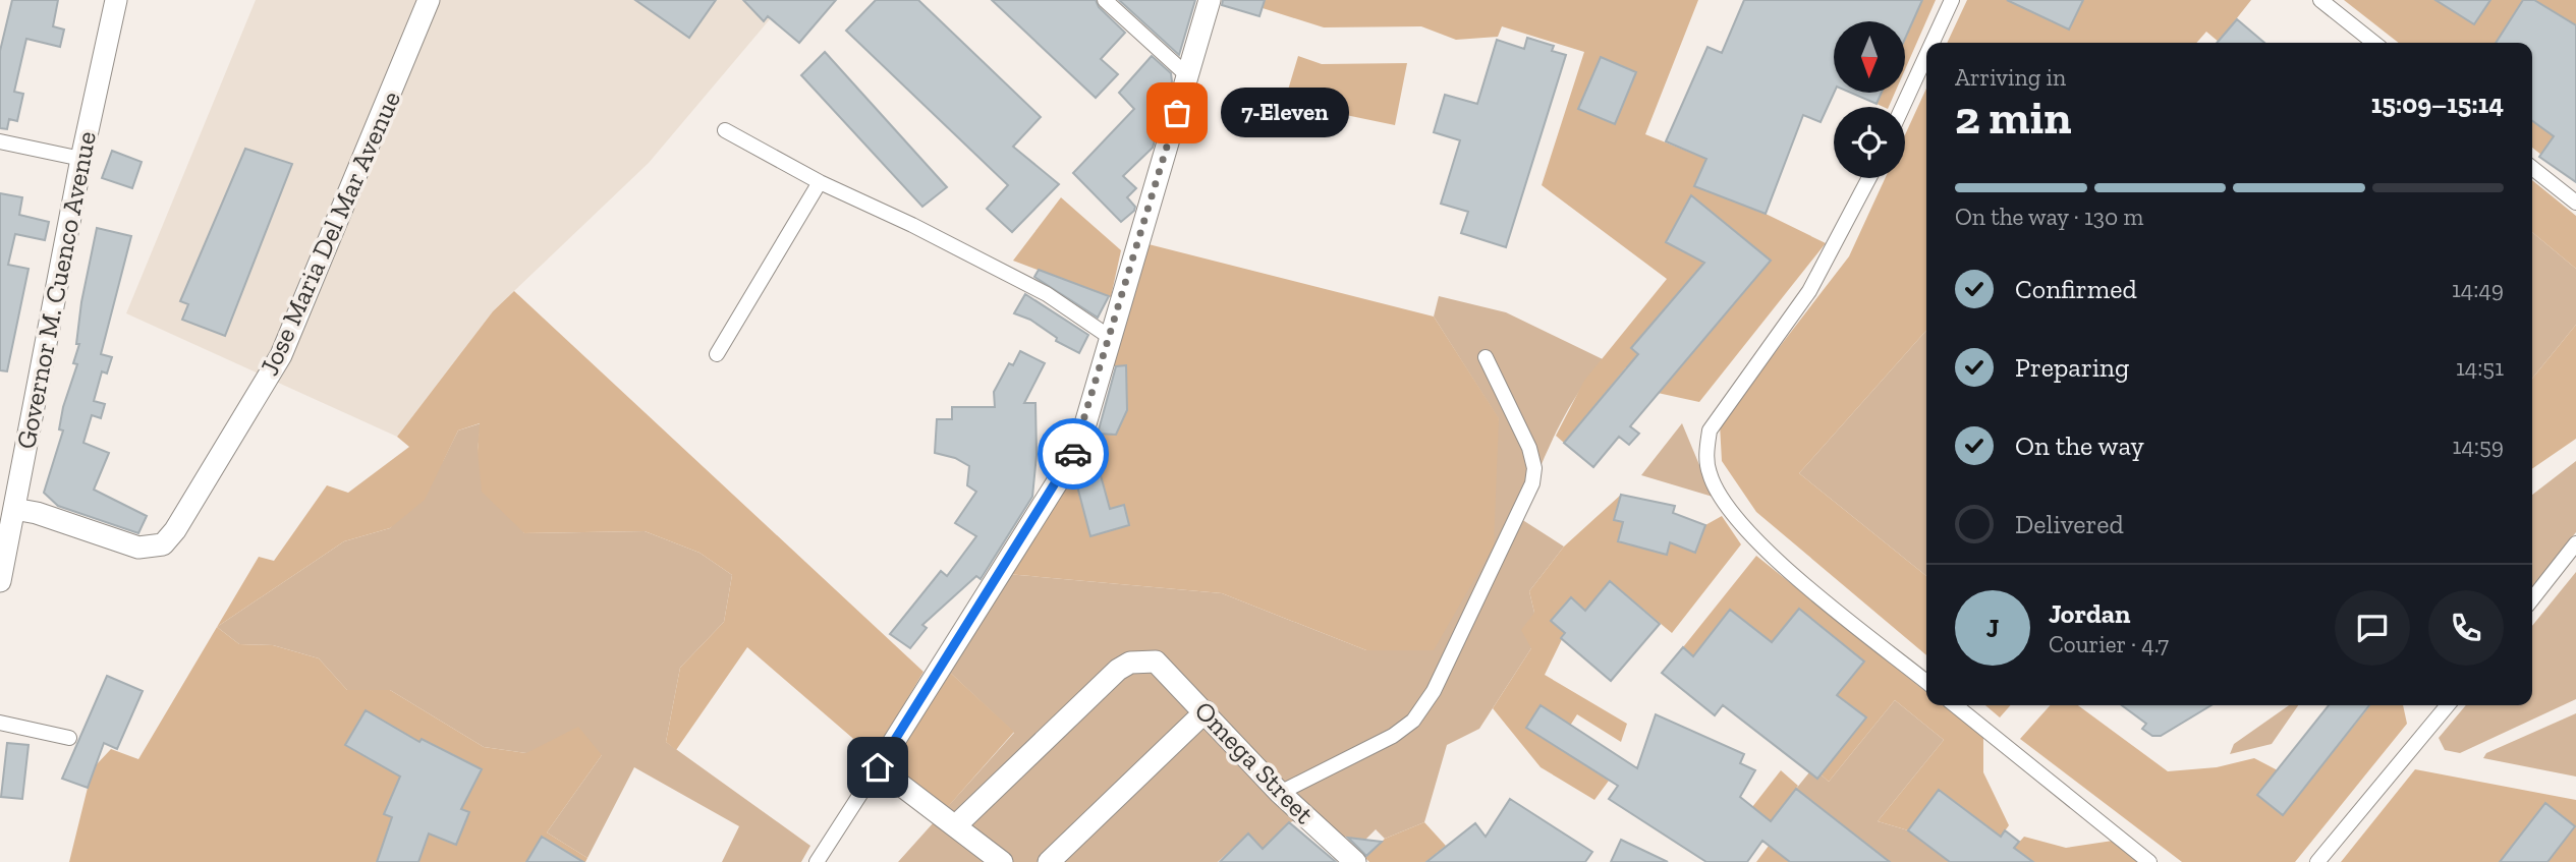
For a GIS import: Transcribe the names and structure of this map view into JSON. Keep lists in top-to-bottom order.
{
  "streets": {
    "street": ["Jose Maria Del Mar Avenue", "Governor M. Cuenco Avenue", "Omega Street"]
  },
  "crossings": [
    ["Jose Maria Del Mar Avenue", "Governor M. Cuenco Avenue"]
  ],
  "places": ["7-Eleven"],
  "north": "bottom",
  "page": {
    "heading": ["2 min", "Arriving in", "15:09–15:14"],
    "panel": ["Jordan", "Courier · 4.7"],
    "bubble": "7-Eleven",
    "bar": "On the way · 130 m",
    "list": [
      ["Confirmed", "14:49"],
      ["Preparing", "14:51"],
      ["On the way", "14:59"],
      "Delivered"
    ],
    "round": "J"
  }
}
